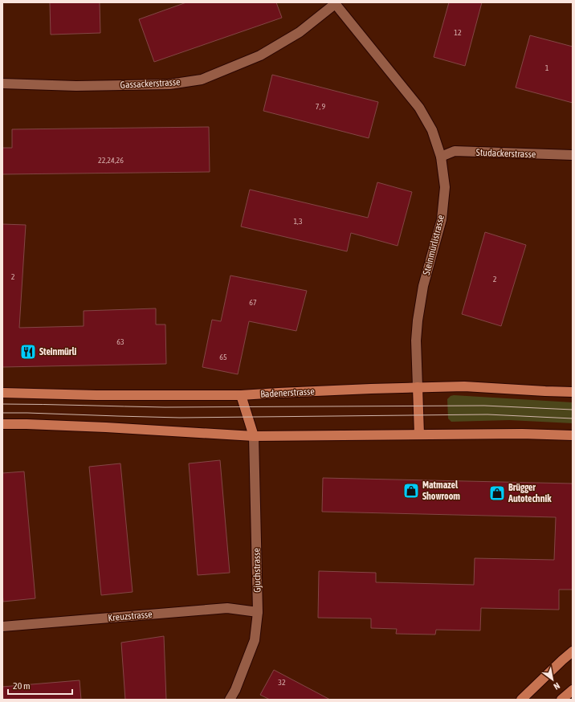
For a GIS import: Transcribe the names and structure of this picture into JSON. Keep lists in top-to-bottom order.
{
  "streets": {
    "main road": ["Badenerstrasse"],
    "street": [
      "Gassackerstrasse",
      "Studackerstrasse",
      "Steinmürlistrasse",
      "Gjuchstrasse",
      "Kreuzstrasse"
    ]
  },
  "crossings": [
    ["Gassackerstrasse", "Steinmürlistrasse"],
    ["Studackerstrasse", "Steinmürlistrasse"],
    ["Steinmürlistrasse", "Badenerstrasse"],
    ["Gjuchstrasse", "Kreuzstrasse"]
  ],
  "places": {
    "restaurant": ["Steinmürli"],
    "shop": ["Matmazel Showroom", "Brügger Autotechnik"]
  },
  "house_numbers": [
    "12",
    "1",
    "7, 9",
    "22,24,26",
    "1,3",
    "2",
    "2",
    "67",
    "63",
    "65",
    "32"
  ],
  "scale_bar": "20 m",
  "north": "bottom right"
}
